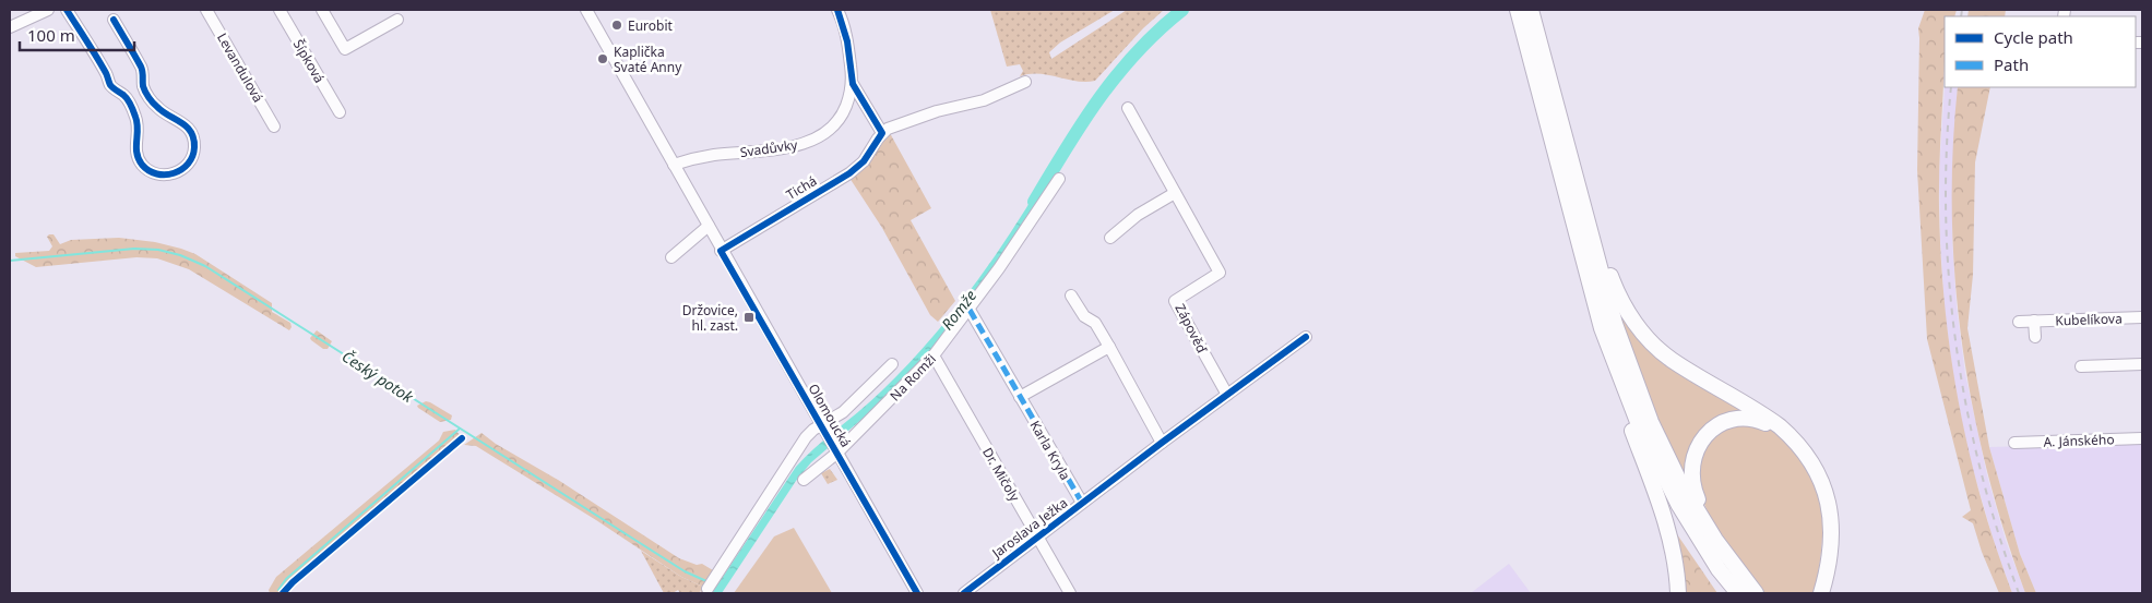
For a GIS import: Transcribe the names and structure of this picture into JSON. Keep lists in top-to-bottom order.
{
  "streets": {
    "street": [
      "Šípková",
      "Levandulová",
      "Svadůvky",
      "Tichá",
      "Kubelíkova",
      "Zápověď",
      "Na Romži",
      "Olomoucká",
      "A. Jánského",
      "Karla Kryla",
      "Dr. Mičoly",
      "Jaroslava Ježka"
    ]
  },
  "crossings": [
    ["Svadůvky", "Olomoucká"],
    ["Tichá", "Olomoucká"],
    ["Zápověď", "Jaroslava Ježka"],
    ["Na Romži", "Olomoucká"],
    ["Na Romži", "Karla Kryla"],
    ["Na Romži", "Dr. Mičoly"],
    ["Karla Kryla", "Jaroslava Ježka"],
    ["Dr. Mičoly", "Jaroslava Ježka"]
  ],
  "water": ["Romže", "Český potok"],
  "places": {
    "other": ["Eurobit", "Kaplička Svaté Anny"],
    "transit": ["Držovice, hl. zast."]
  },
  "legend": ["Cycle path", "Path"],
  "scale_bar": "100 m"
}
